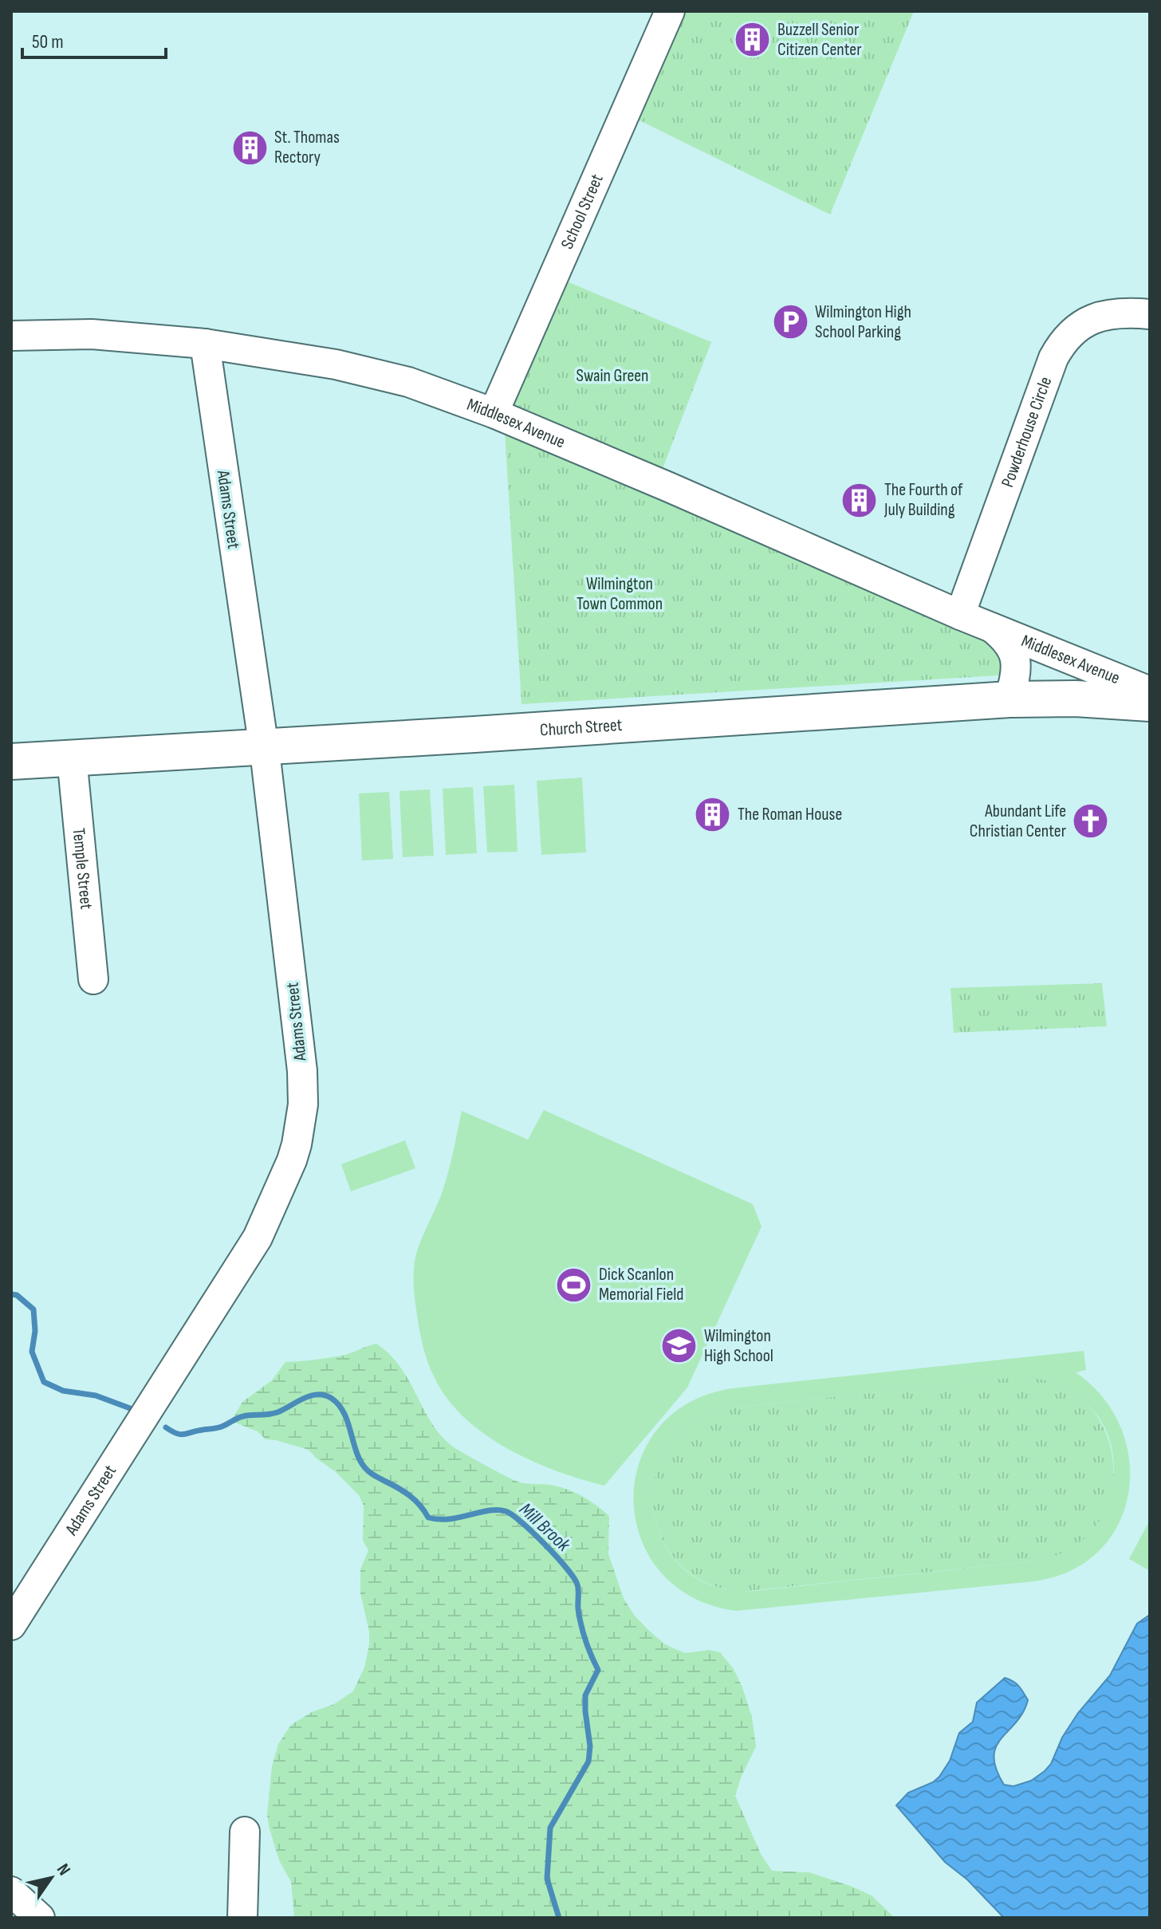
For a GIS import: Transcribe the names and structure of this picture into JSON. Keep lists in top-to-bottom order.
{
  "streets": {
    "main road": ["Church Street"],
    "street": [
      "School Street",
      "Middlesex Avenue",
      "Powderhouse Circle",
      "Adams Street",
      "Temple Street"
    ]
  },
  "crossings": [
    ["School Street", "Middlesex Avenue"],
    ["Middlesex Avenue", "Powderhouse Circle"],
    ["Middlesex Avenue", "Adams Street"],
    ["Middlesex Avenue", "Church Street"],
    ["Adams Street", "Church Street"],
    ["Church Street", "Temple Street"]
  ],
  "water": ["Mill Brook"],
  "parks": ["Swain Green", "Wilmington Town Common"],
  "places": {
    "building": [
      "Buzzell Senior Citizen Center",
      "St. Thomas Rectory",
      "The Fourth of July Building",
      "The Roman House"
    ],
    "parking": ["Wilmington High School Parking"],
    "church": ["Abundant Life Christian Center"],
    "sports": ["Dick Scanlon Memorial Field"],
    "school or university": ["Wilmington High School"]
  },
  "scale_bar": "50 m",
  "north": "top right"
}
